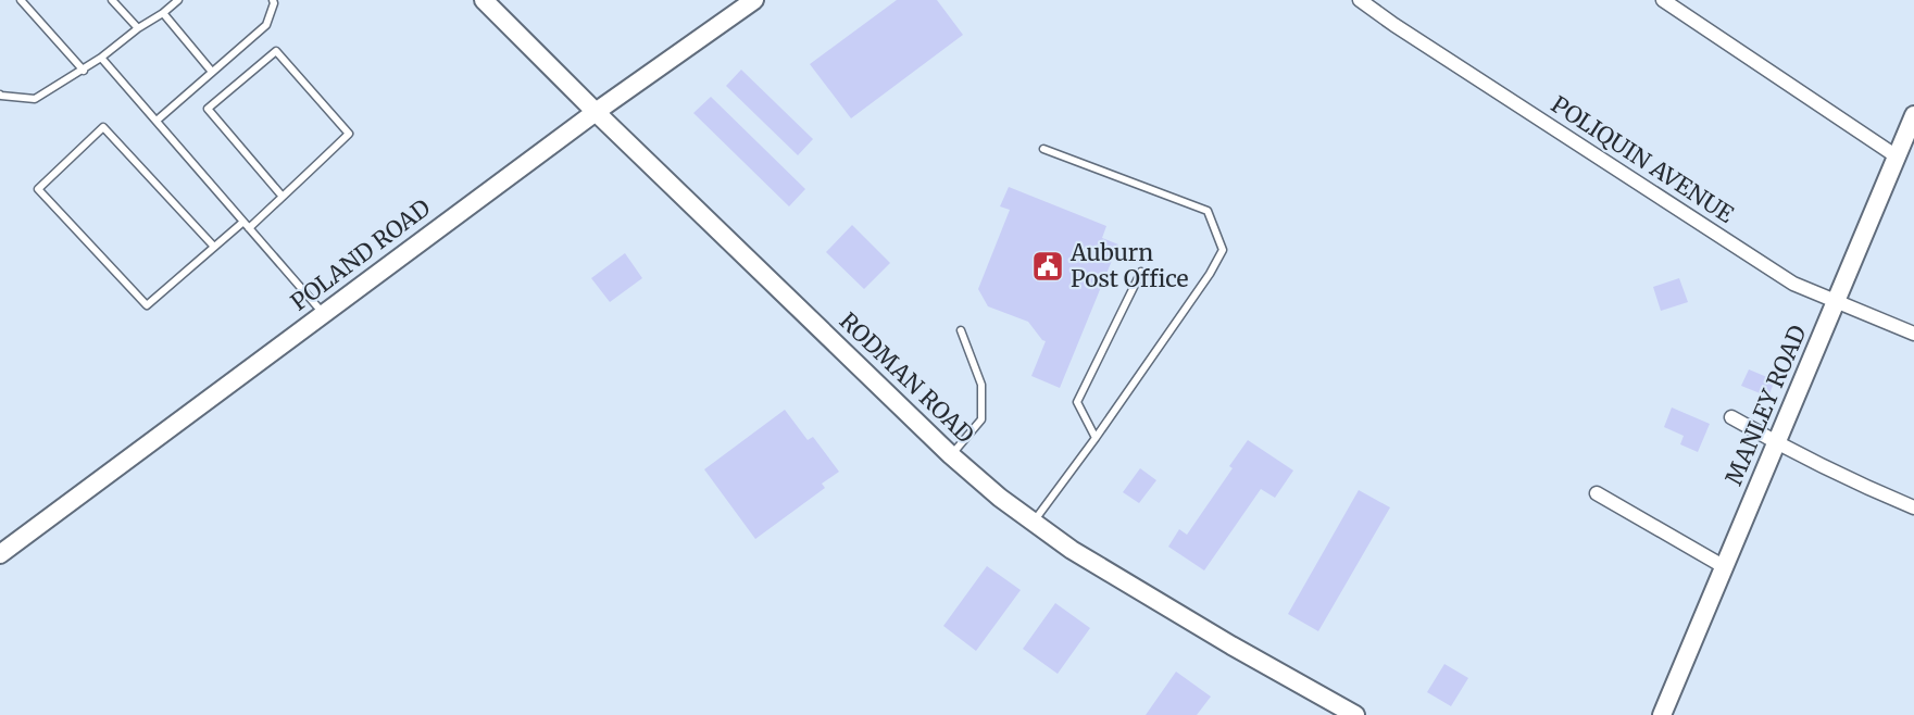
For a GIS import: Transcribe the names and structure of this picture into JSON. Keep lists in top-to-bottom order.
{
  "streets": {
    "street": [
      "POLIQUIN AVENUE",
      "POLAND ROAD",
      "RODMAN ROAD",
      "MANLEY ROAD"
    ]
  },
  "crossings": [
    ["POLIQUIN AVENUE", "MANLEY ROAD"],
    ["POLAND ROAD", "RODMAN ROAD"]
  ],
  "places": {
    "public building": ["Auburn Post Office"]
  }
}
